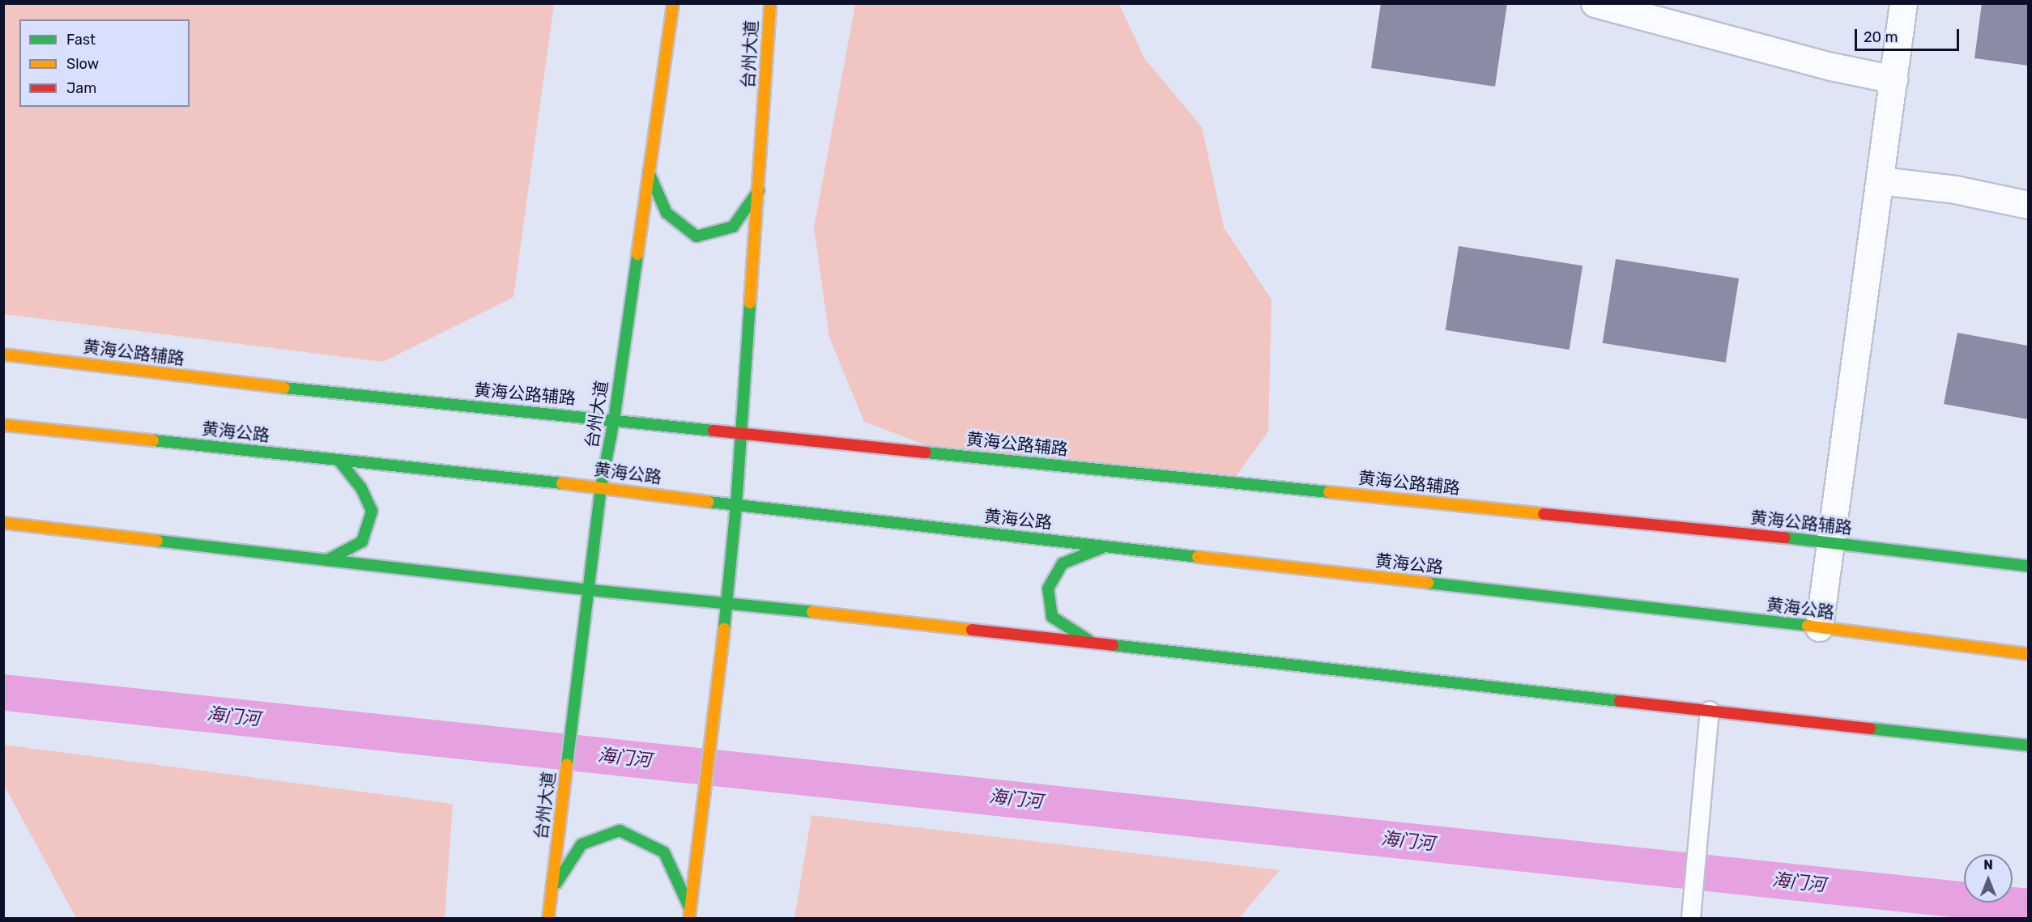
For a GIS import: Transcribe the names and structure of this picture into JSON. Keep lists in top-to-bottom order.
{
  "streets": {
    "main road": ["台州大道", "黄海公路辅路", "黄海公路"]
  },
  "crossings": [
    ["台州大道", "黄海公路辅路"],
    ["台州大道", "黄海公路"]
  ],
  "water": ["海门河"],
  "legend": ["Fast", "Slow", "Jam"],
  "scale_bar": "20 m",
  "north": "top"
}
